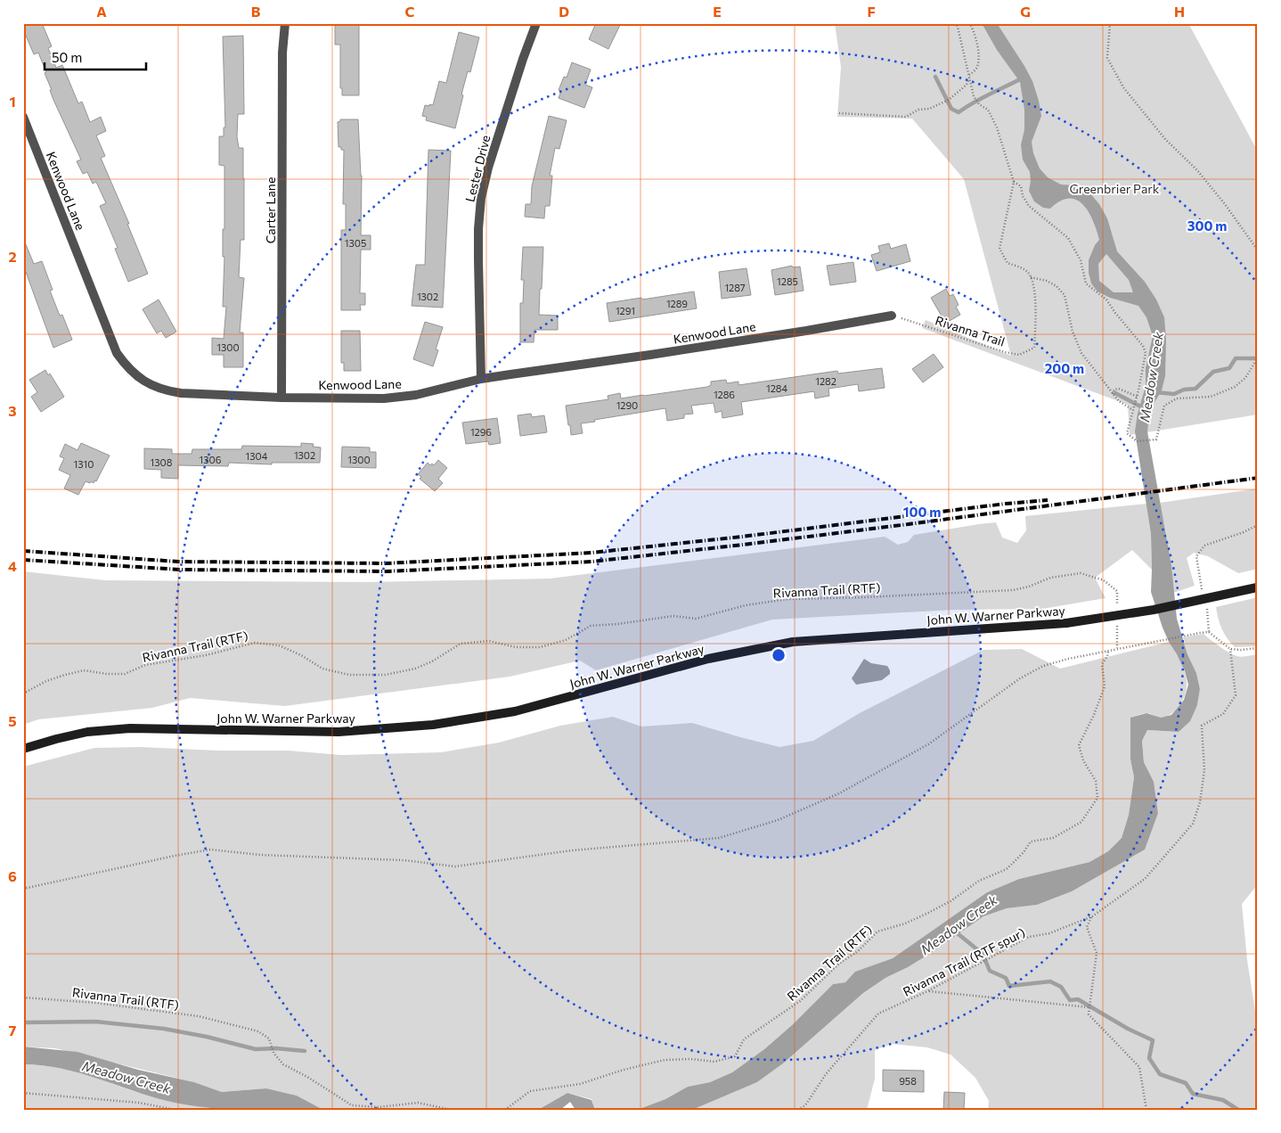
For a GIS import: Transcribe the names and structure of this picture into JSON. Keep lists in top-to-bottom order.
{
  "streets": {
    "main road": ["John W. Warner Parkway"],
    "street": ["Lester Drive", "Kenwood Lane", "Carter Lane"],
    "path": ["Rivanna Trail", "Rivanna Trail (RTF)", "Rivanna Trail (RTF spur)"]
  },
  "crossings": [
    ["Lester Drive", "Kenwood Lane"],
    ["Kenwood Lane", "Carter Lane"],
    ["Kenwood Lane", "Rivanna Trail"]
  ],
  "water": ["Meadow Creek"],
  "parks": ["Greenbrier Park"],
  "house_numbers": [
    "1305",
    "1285",
    "1287",
    "1302",
    "1289",
    "1291",
    "1300",
    "1282",
    "1284",
    "1286",
    "1290",
    "1296",
    "1302",
    "1304",
    "1306",
    "1300",
    "1308",
    "1310",
    "958"
  ],
  "scale_bar": "50 m",
  "grid": {
    "columns": [
      "A",
      "B",
      "C",
      "D",
      "E",
      "F",
      "G",
      "H"
    ],
    "rows": [
      "1",
      "2",
      "3",
      "4",
      "5",
      "6",
      "7"
    ]
  },
  "rings": ["300 m", "200 m", "100 m"]
}
